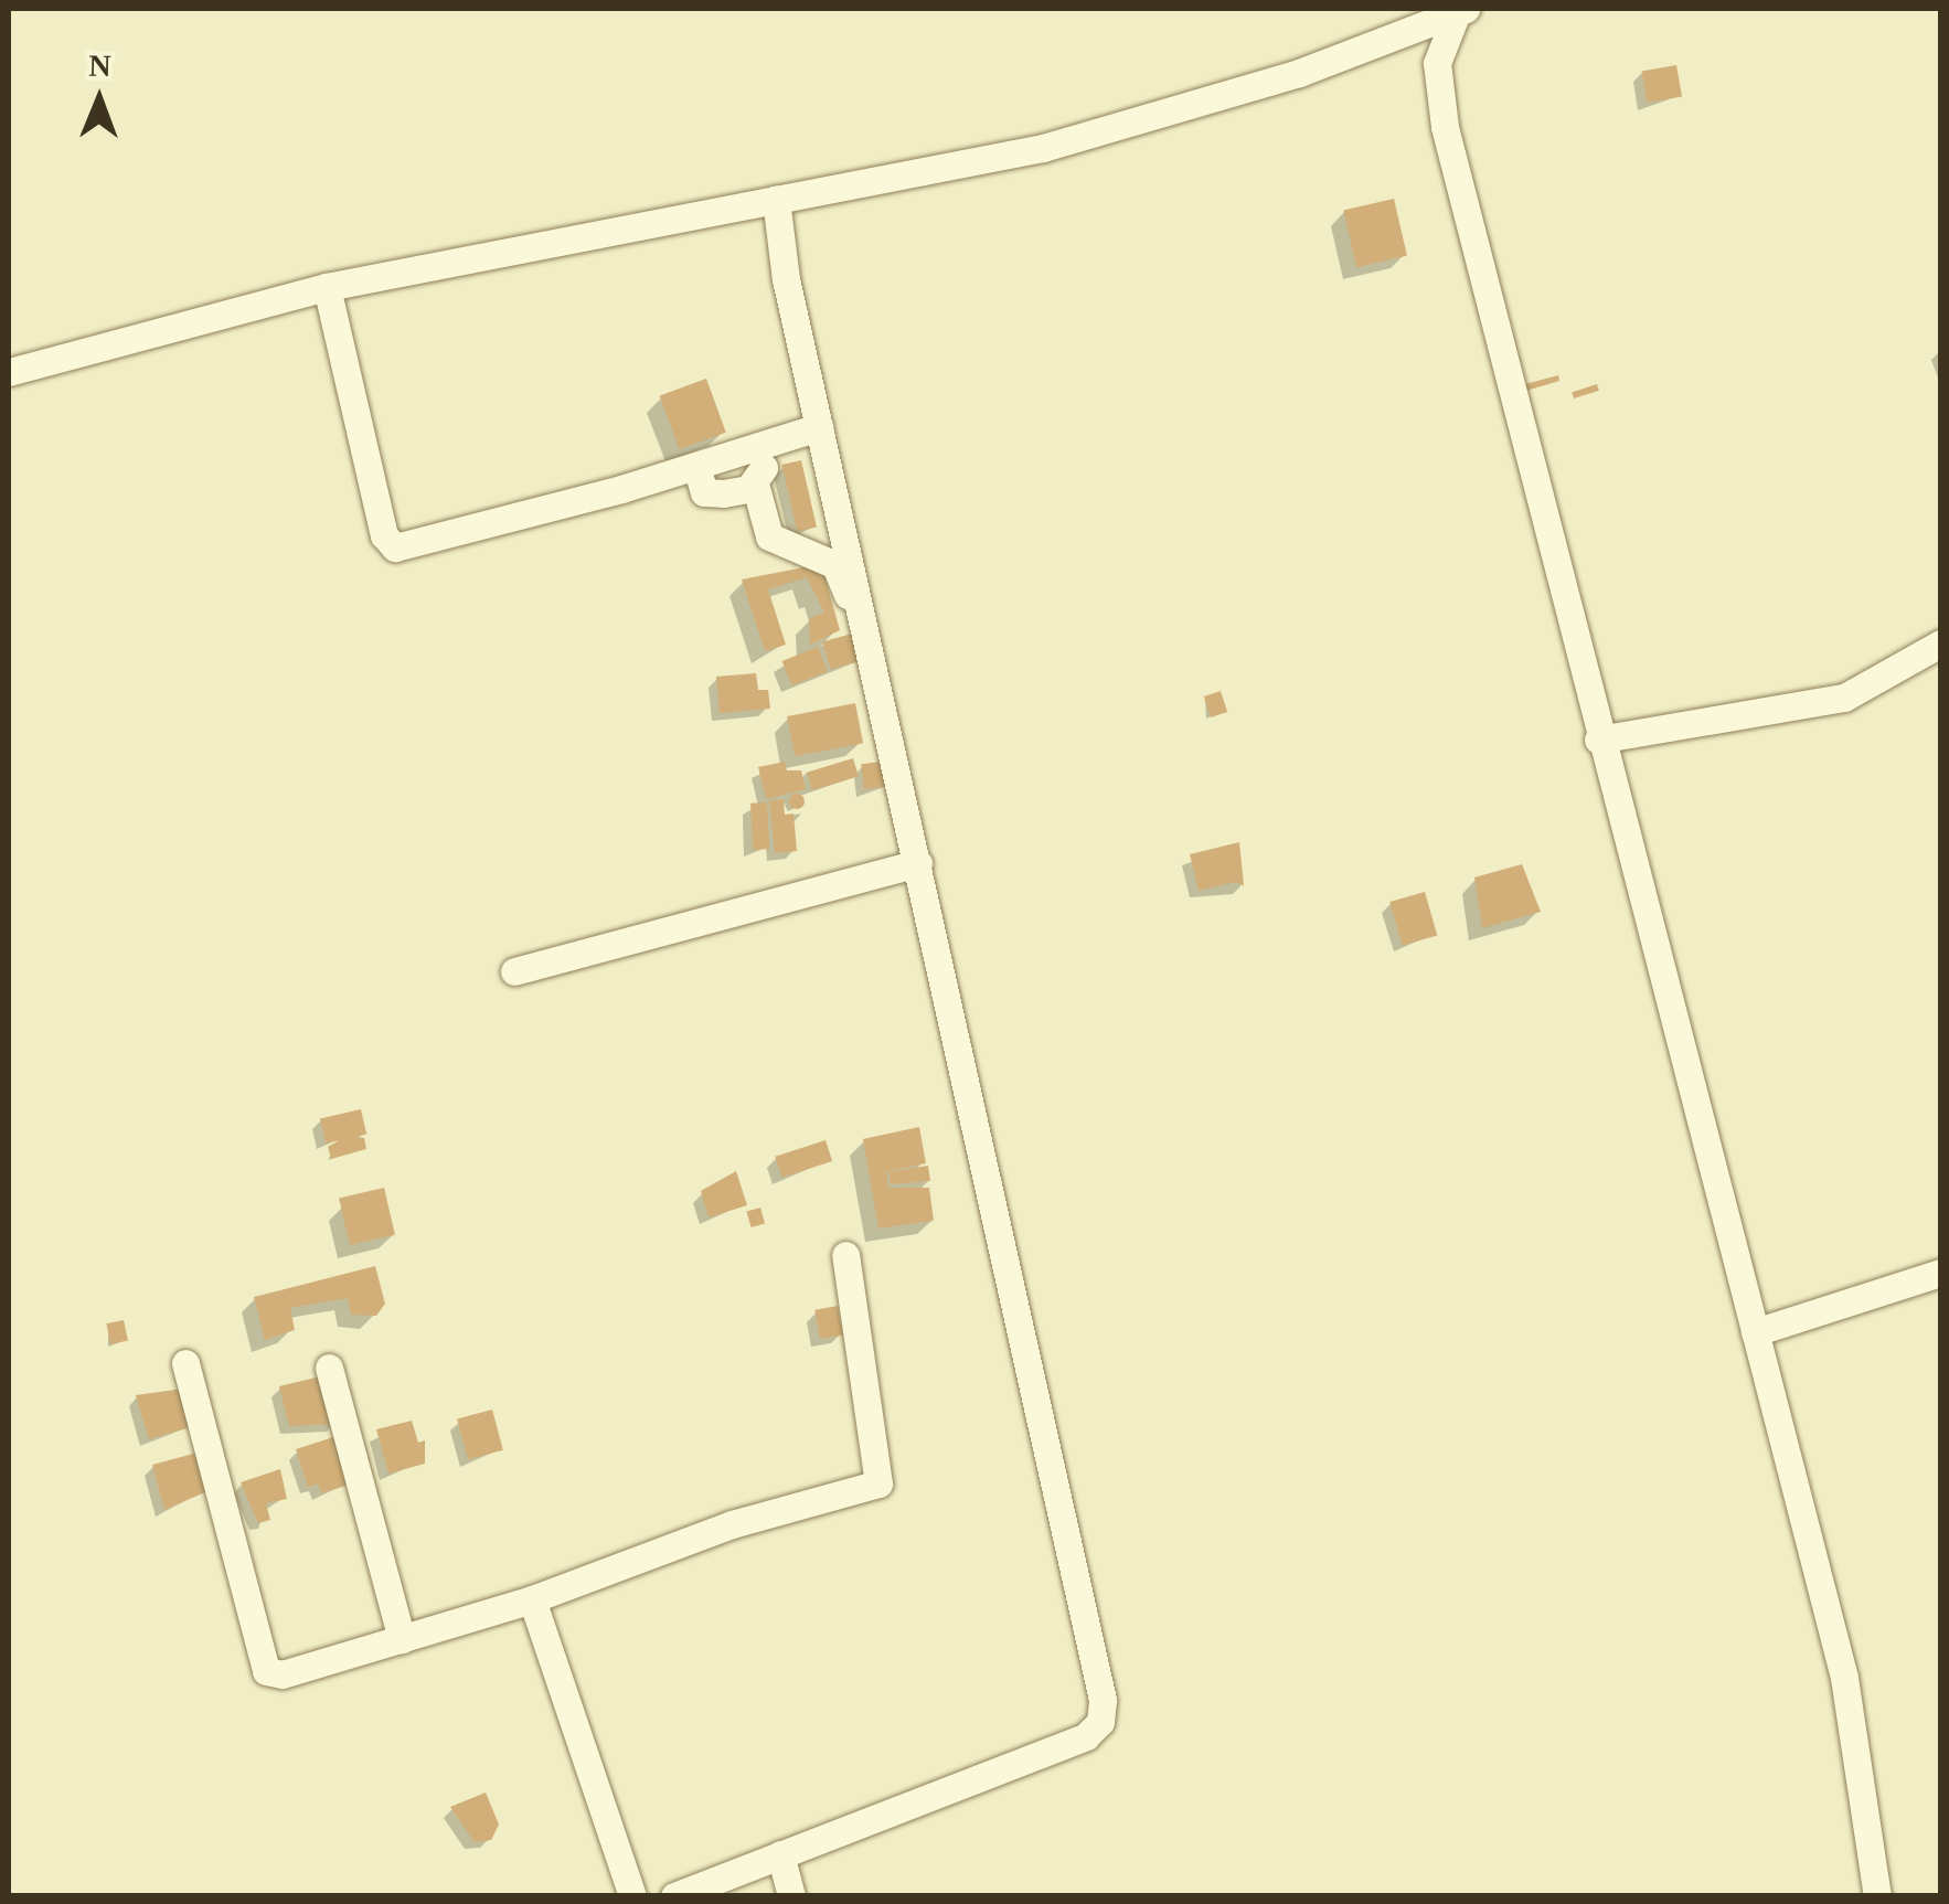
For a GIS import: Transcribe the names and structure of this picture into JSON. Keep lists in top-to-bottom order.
{
  "north": "top"
}
